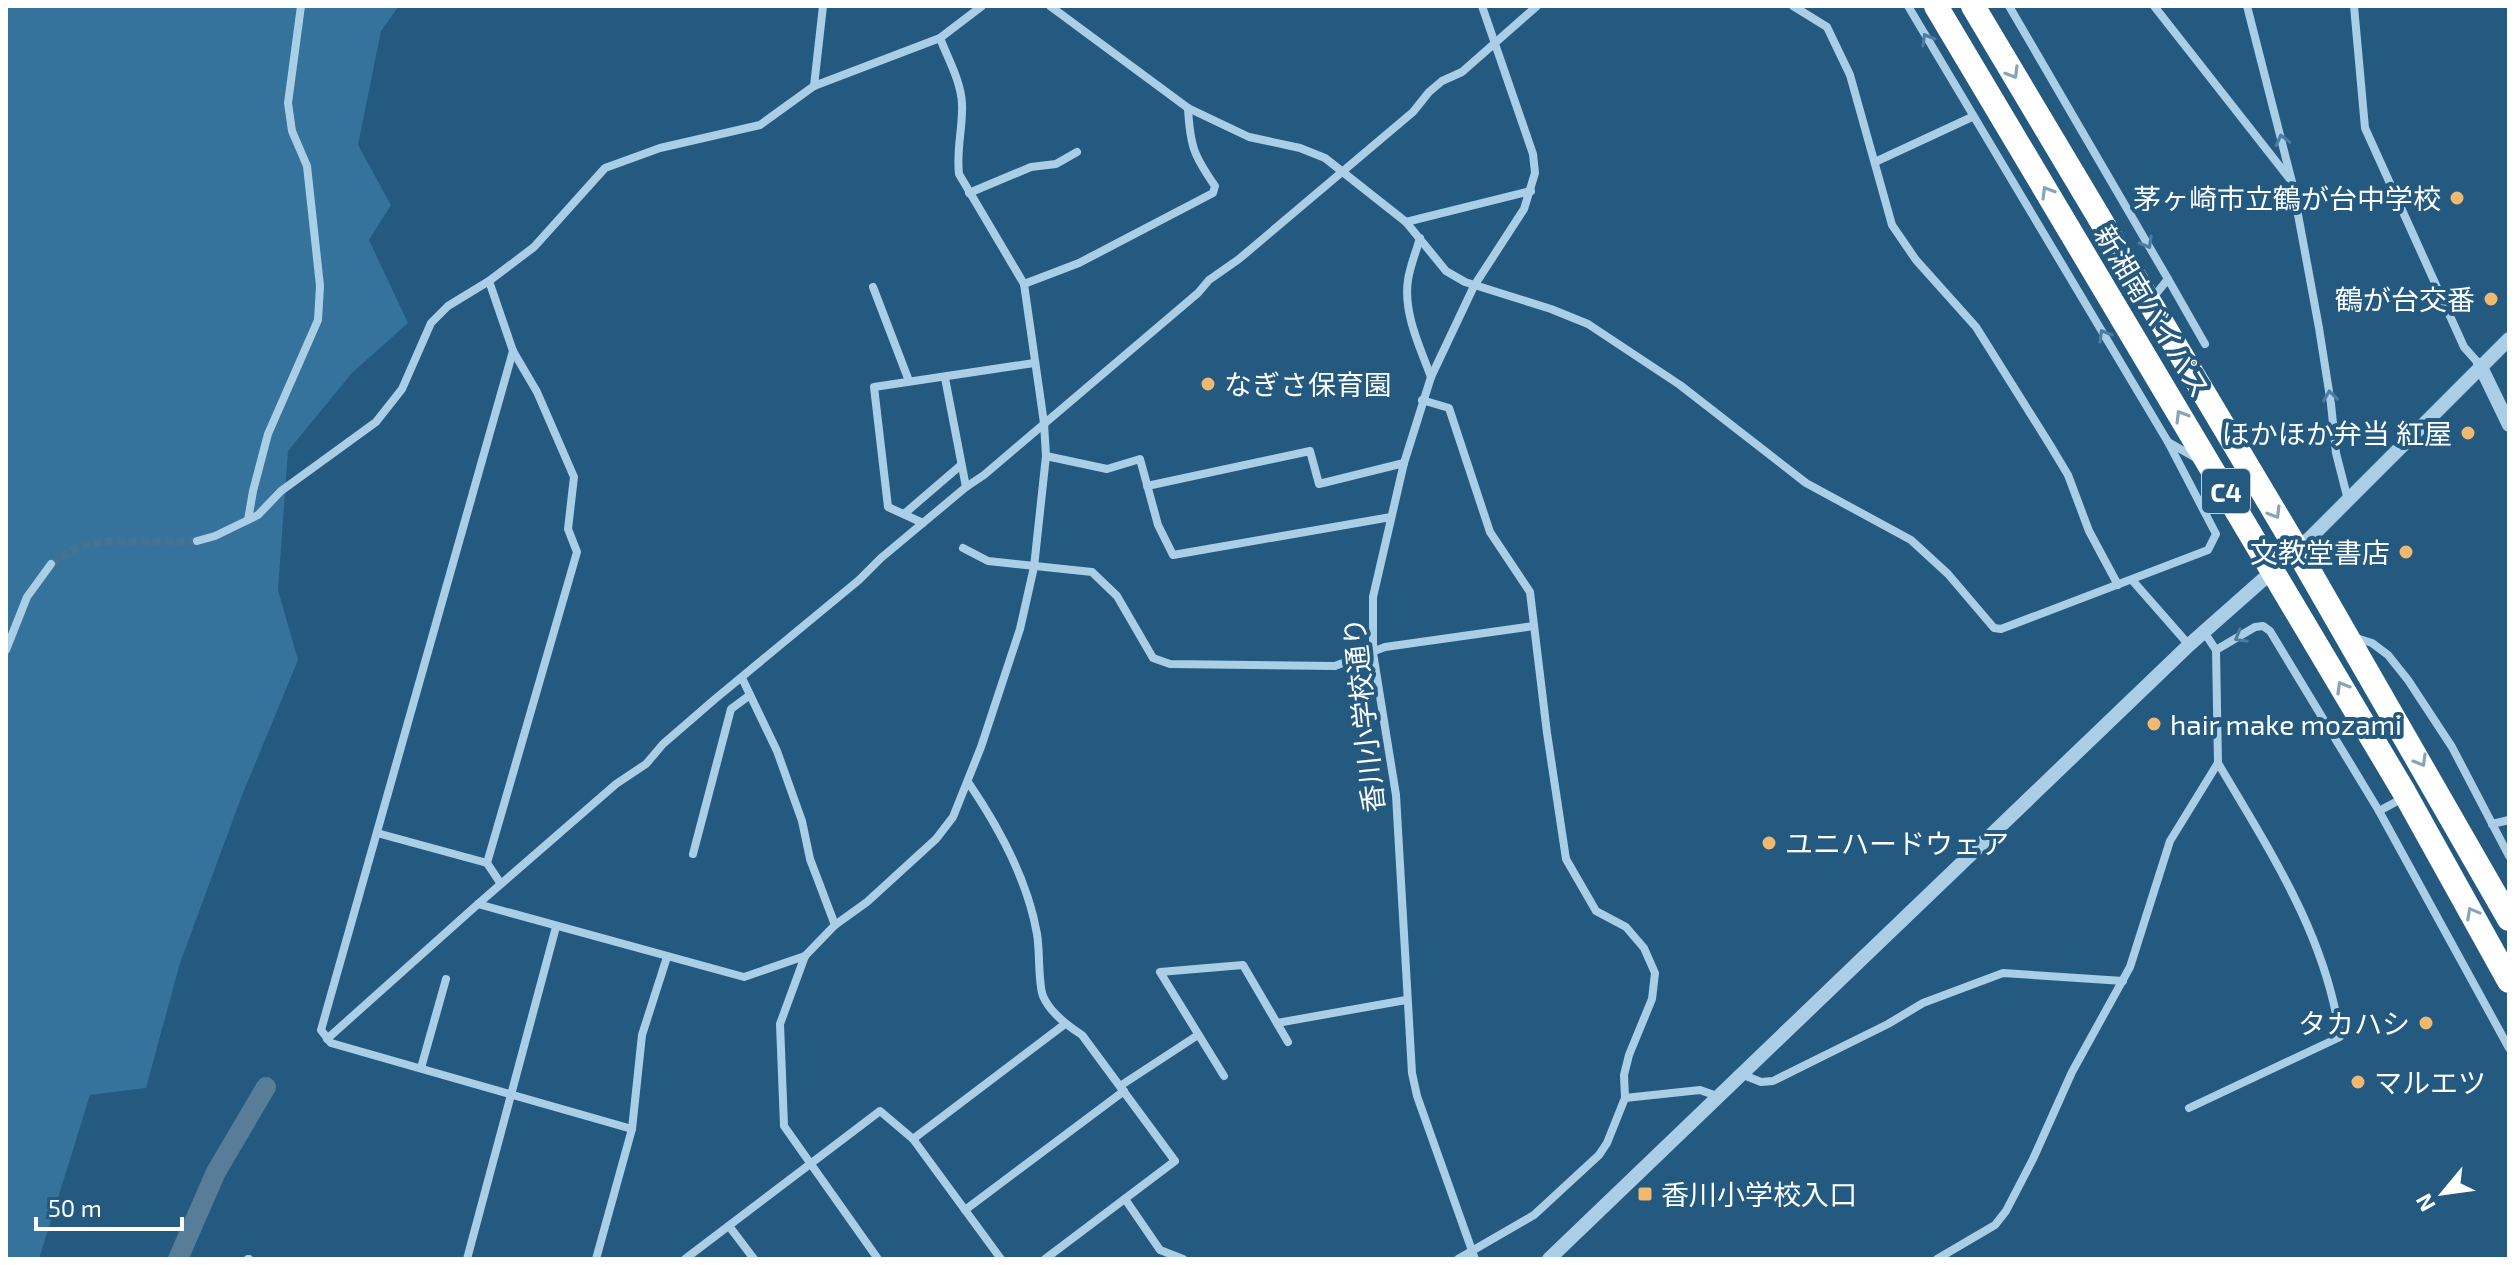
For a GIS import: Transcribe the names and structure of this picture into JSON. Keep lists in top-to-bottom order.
{
  "streets": {
    "highway": ["新湘南バイパス", "C4"],
    "street": ["香川小学校通り"]
  },
  "places": {
    "other": [
      "茅ヶ崎市立鶴が台中学校",
      "鶴が台交番",
      "なぎさ保育園",
      "ほかほか弁当 紅屋",
      "文教堂書店",
      "hair make mozami",
      "ユニハードウェア",
      "タカハシ",
      "マルエツ"
    ],
    "transit": ["香川小学校入口"]
  },
  "scale_bar": "50 m",
  "north": "bottom left"
}
